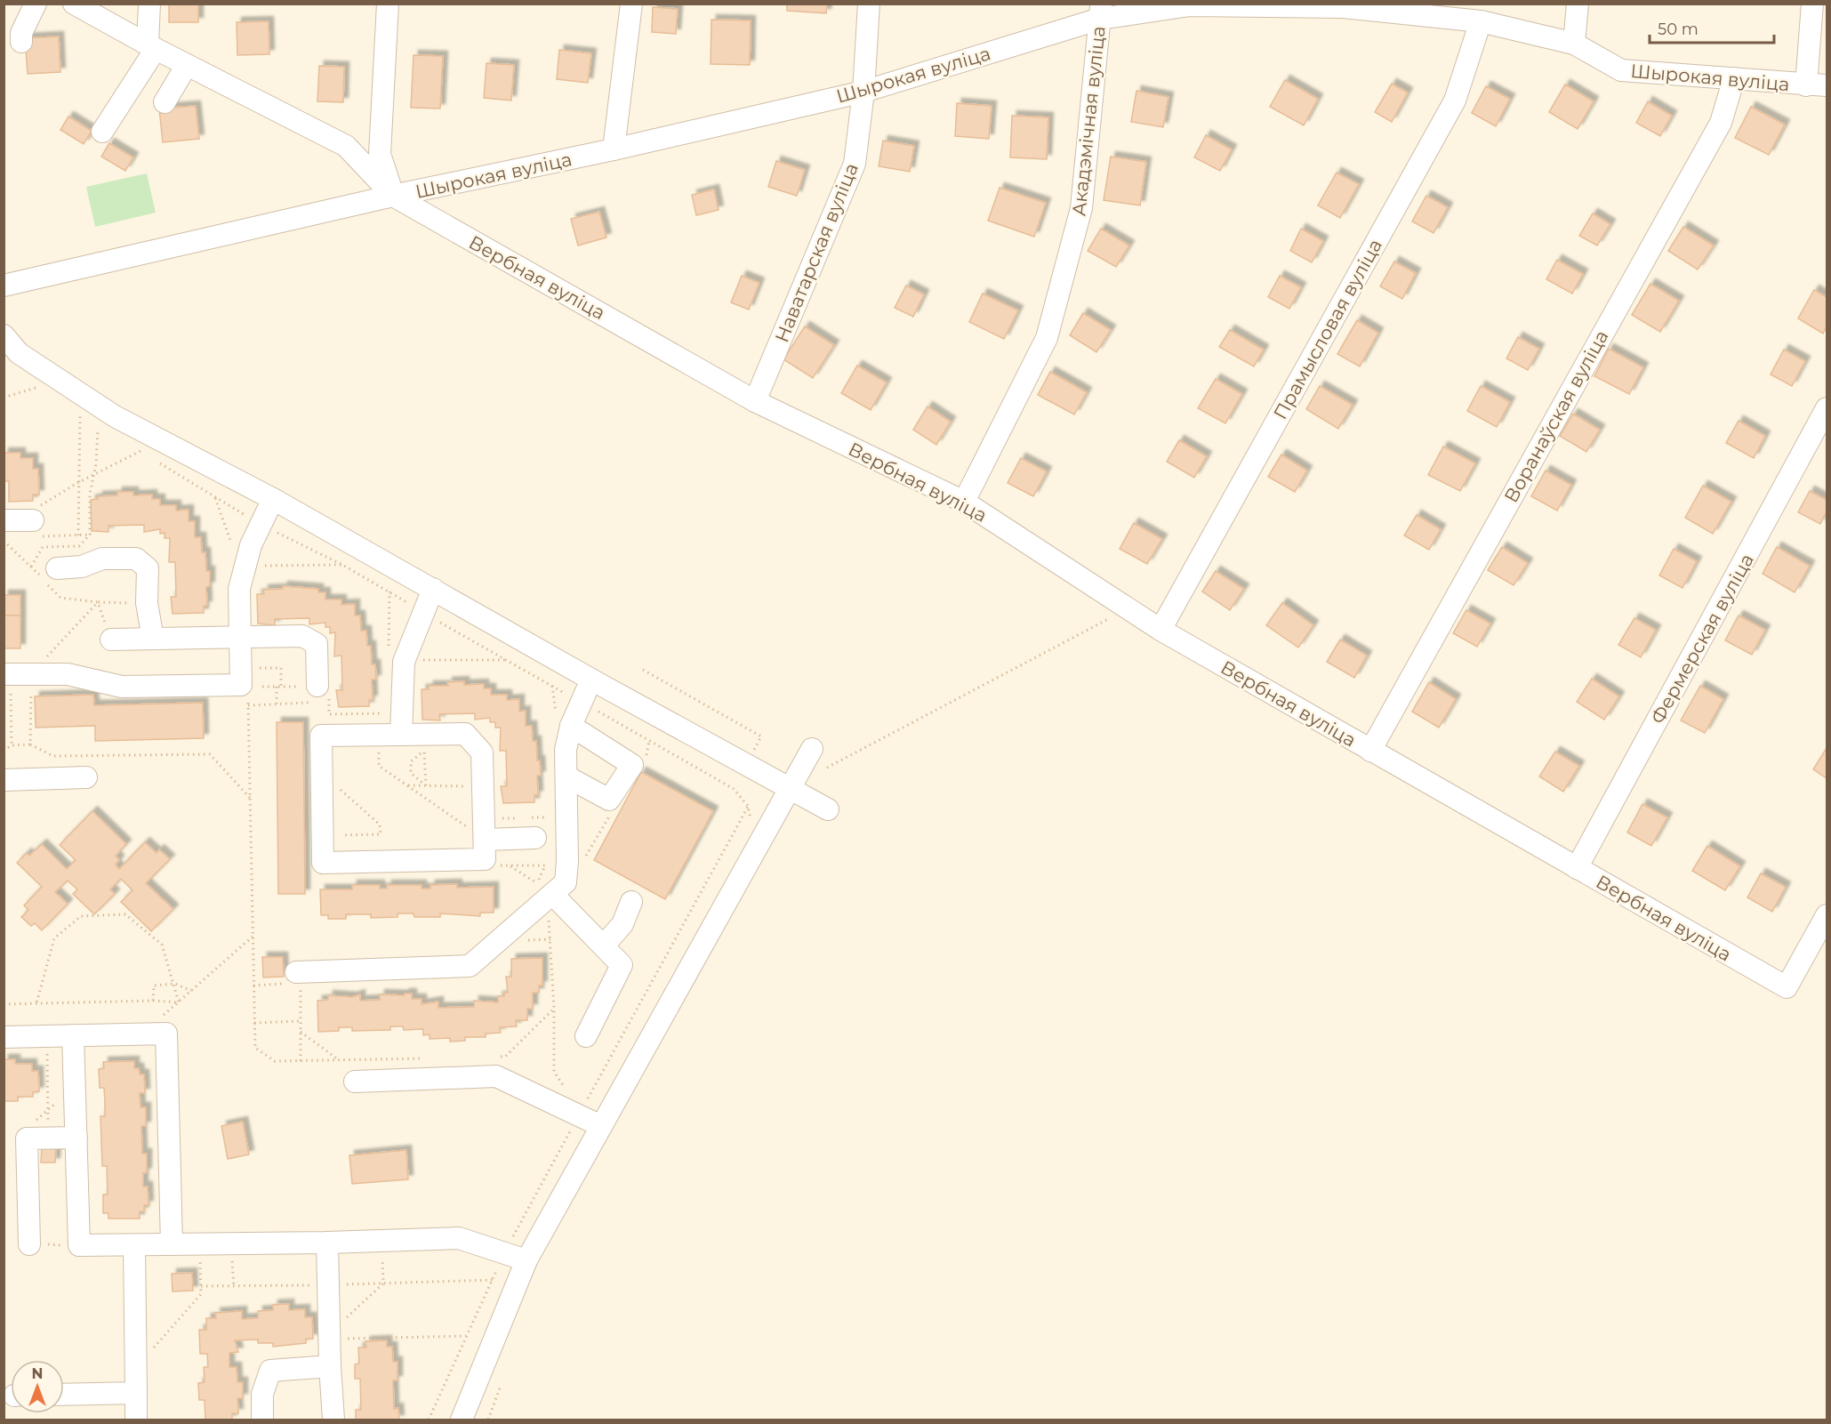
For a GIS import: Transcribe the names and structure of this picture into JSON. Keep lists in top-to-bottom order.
{
  "streets": {
    "street": [
      "Шырокая вуліца",
      "Акадэмічная вуліца",
      "Наватарская вуліца",
      "Вербная вуліца",
      "Прамысловая вуліца",
      "Воранаўская вуліца",
      "Фермерская вуліца"
    ]
  },
  "crossings": [
    ["Шырокая вуліца", "Акадэмічная вуліца"],
    ["Шырокая вуліца", "Наватарская вуліца"],
    ["Шырокая вуліца", "Вербная вуліца"],
    ["Шырокая вуліца", "Прамысловая вуліца"],
    ["Шырокая вуліца", "Воранаўская вуліца"],
    ["Акадэмічная вуліца", "Вербная вуліца"],
    ["Наватарская вуліца", "Вербная вуліца"],
    ["Вербная вуліца", "Прамысловая вуліца"],
    ["Вербная вуліца", "Воранаўская вуліца"],
    ["Вербная вуліца", "Фермерская вуліца"]
  ],
  "scale_bar": "50 m",
  "north": "top"
}
